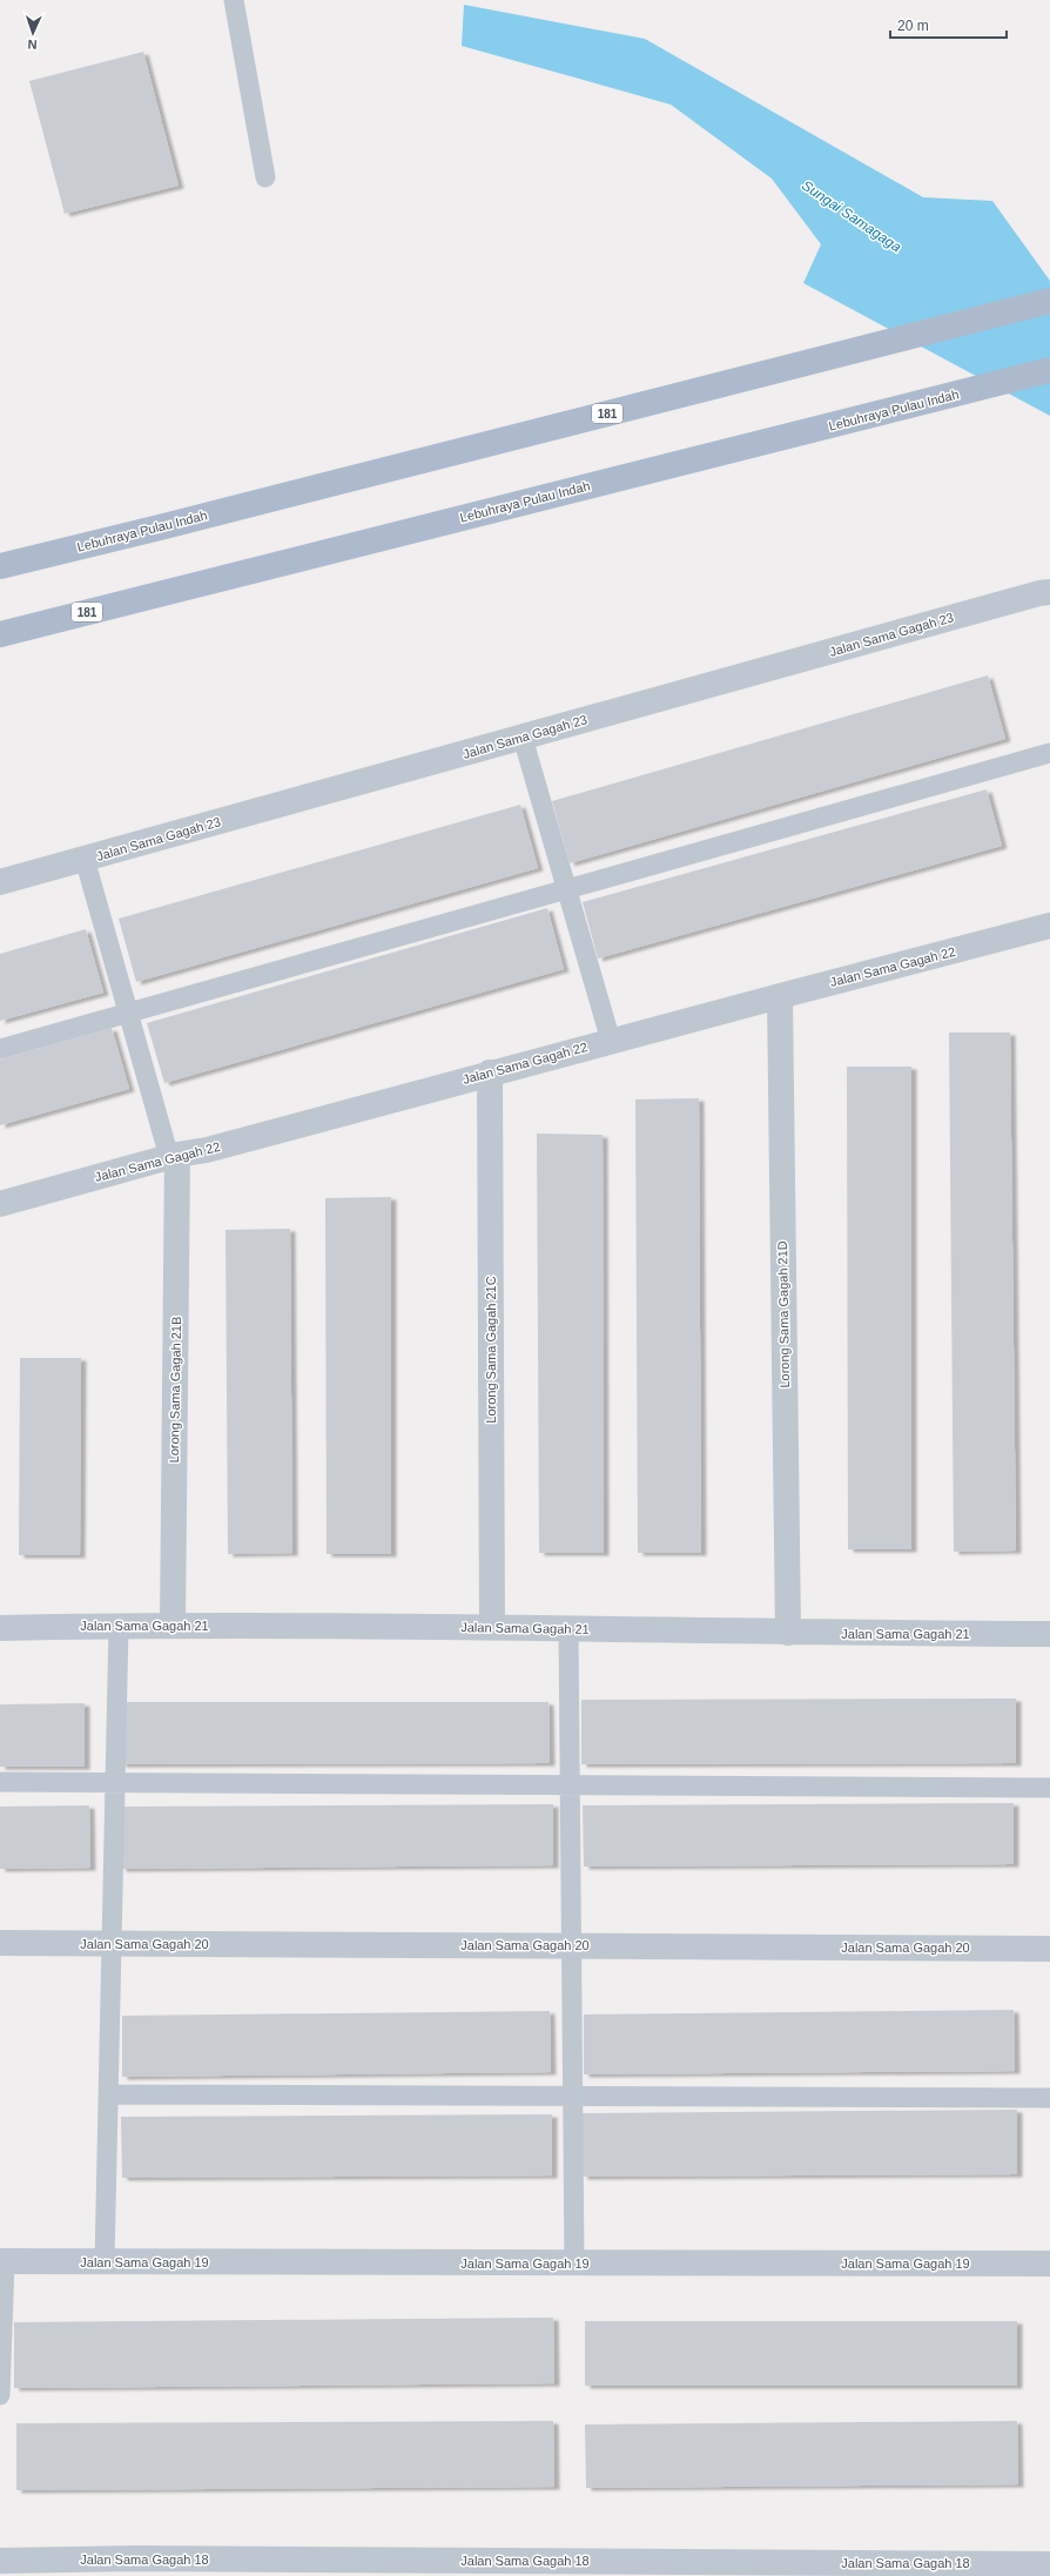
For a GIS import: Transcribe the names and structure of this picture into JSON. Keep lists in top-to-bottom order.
{
  "streets": {
    "main road": ["Lebuhraya Pulau Indah", "181"],
    "street": [
      "Jalan Sama Gagah 23",
      "Jalan Sama Gagah 22",
      "Lorong Sama Gagah 21D",
      "Lorong Sama Gagah 21C",
      "Lorong Sama Gagah 21B",
      "Jalan Sama Gagah 21",
      "Jalan Sama Gagah 20",
      "Jalan Sama Gagah 19",
      "Jalan Sama Gagah 18"
    ]
  },
  "crossings": [
    ["Jalan Sama Gagah 22", "Lorong Sama Gagah 21D"],
    ["Jalan Sama Gagah 22", "Lorong Sama Gagah 21C"],
    ["Jalan Sama Gagah 22", "Lorong Sama Gagah 21B"],
    ["Lorong Sama Gagah 21D", "Jalan Sama Gagah 21"],
    ["Lorong Sama Gagah 21C", "Jalan Sama Gagah 21"],
    ["Lorong Sama Gagah 21B", "Jalan Sama Gagah 21"]
  ],
  "water": ["Sungai Samagaga"],
  "scale_bar": "20 m",
  "north": "bottom"
}
